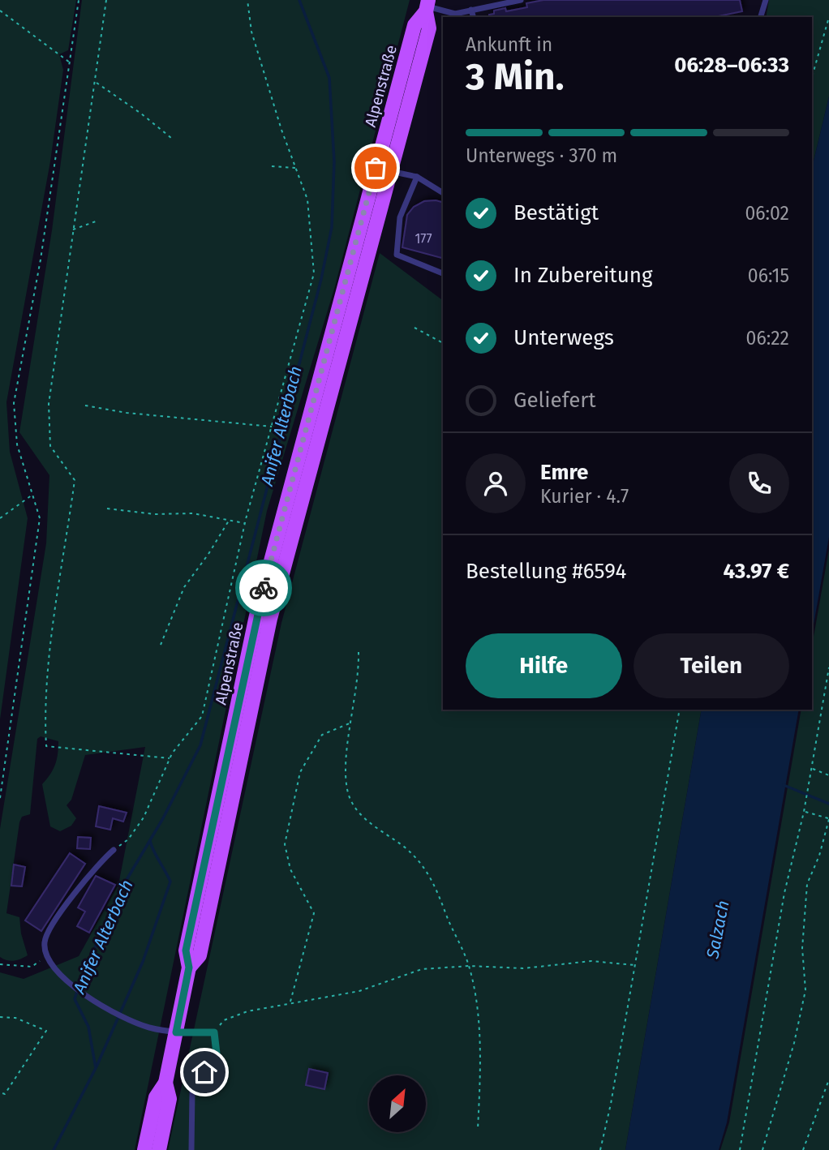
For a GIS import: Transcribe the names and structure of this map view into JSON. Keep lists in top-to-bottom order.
{
  "streets": {
    "main road": ["Alpenstraße"]
  },
  "water": ["Anifer Alterbach", "Salzach"],
  "house_numbers": ["177"],
  "north": "top right",
  "page": {
    "heading": ["3 Min.", "Ankunft in", "06:28–06:33"],
    "panel": [
      "Emre",
      "Kurier · 4.7",
      "Bestellung #6594",
      "43.97 €"
    ],
    "bar": "Unterwegs · 370 m",
    "list": [
      ["Bestätigt", "06:02"],
      ["In Zubereitung", "06:15"],
      ["Unterwegs", "06:22"],
      "Geliefert"
    ],
    "buttons": ["Hilfe", "Teilen"]
  }
}
